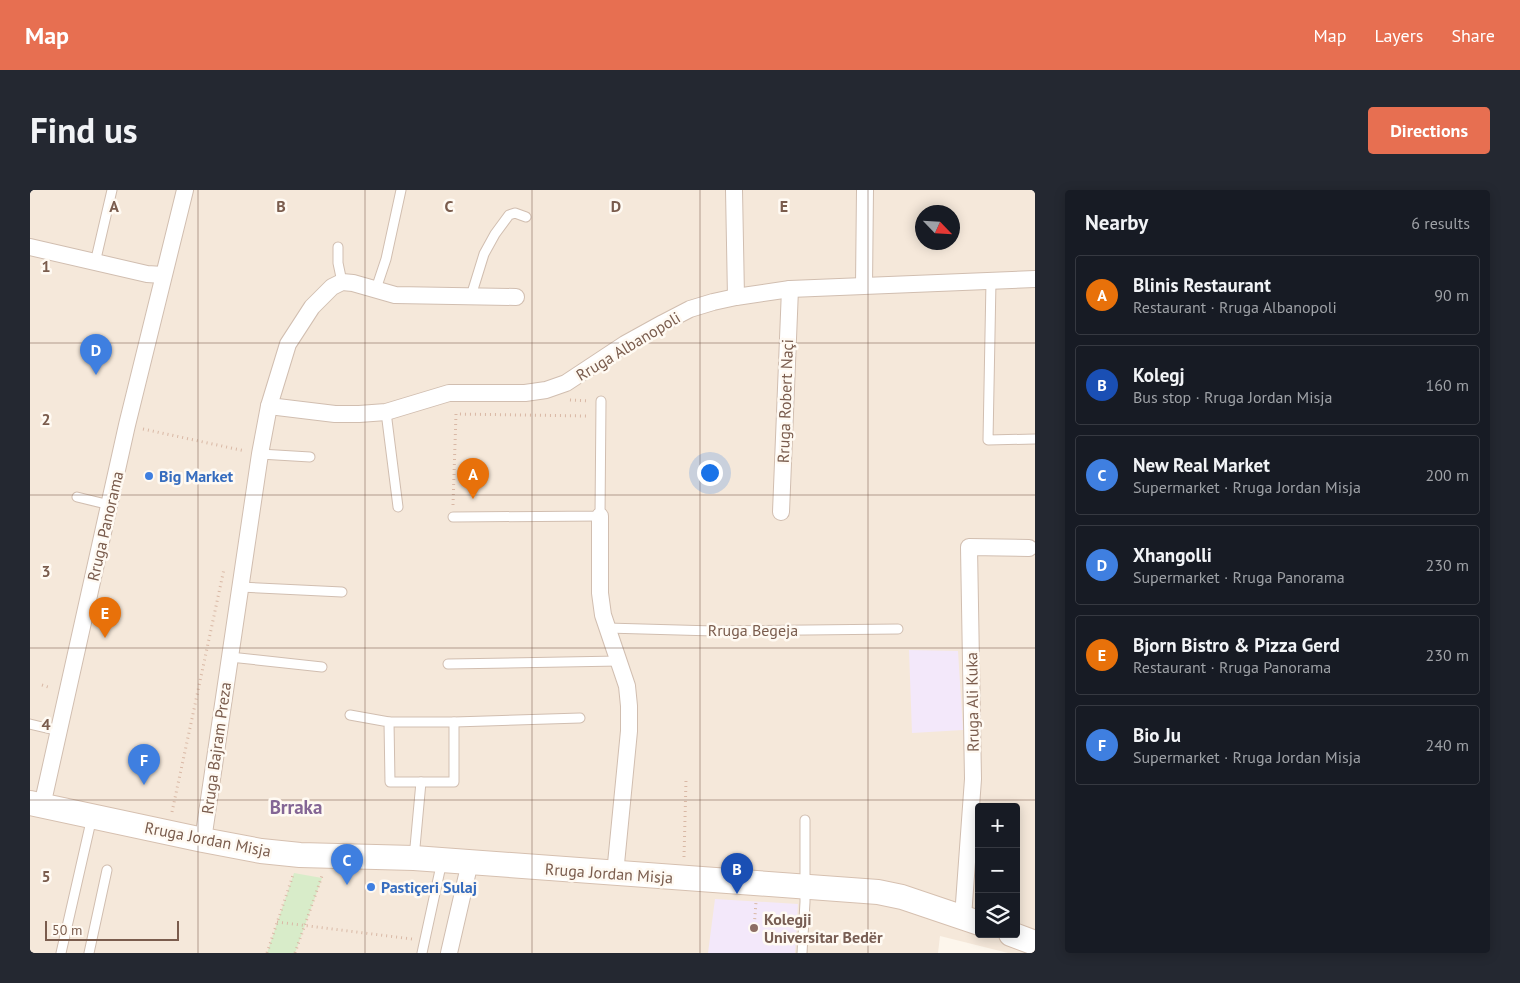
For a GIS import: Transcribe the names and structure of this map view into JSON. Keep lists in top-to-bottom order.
{
  "streets": {
    "street": [
      "Rruga Albanopoli",
      "Rruga Robert Naçi",
      "Rruga Panorama",
      "Rruga Ali Kuka",
      "Rruga Bajram Preza",
      "Rruga Jordan Misja"
    ],
    "lane": ["Rruga Begeja"]
  },
  "crossings": [
    ["Rruga Albanopoli", "Rruga Robert Naçi"],
    ["Rruga Albanopoli", "Rruga Bajram Preza"],
    ["Rruga Panorama", "Rruga Jordan Misja"],
    ["Rruga Ali Kuka", "Rruga Jordan Misja"],
    ["Rruga Bajram Preza", "Rruga Jordan Misja"]
  ],
  "districts": ["Brraka"],
  "places": ["Big Market", "Pastiçeri Sulaj", "Kolegji Universitar Bedër"],
  "scale_bar": "50 m",
  "north": "bottom right",
  "page": {
    "header": "Map",
    "nav": ["Map", "Layers", "Share"],
    "title": "Find us",
    "buttons": "Directions",
    "heading": ["Nearby", "6 results"],
    "list": [
      {
        "mark": "A",
        "name": "Blinis Restaurant",
        "note": "Restaurant · Rruga Albanopoli",
        "value": "90 m"
      },
      {
        "mark": "B",
        "name": "Kolegj",
        "note": "Bus stop · Rruga Jordan Misja",
        "value": "160 m"
      },
      {
        "mark": "C",
        "name": "New Real Market",
        "note": "Supermarket · Rruga Jordan Misja",
        "value": "200 m"
      },
      {
        "mark": "D",
        "name": "Xhangolli",
        "note": "Supermarket · Rruga Panorama",
        "value": "230 m"
      },
      {
        "mark": "E",
        "name": "Bjorn Bistro & Pizza Gerd",
        "note": "Restaurant · Rruga Panorama",
        "value": "230 m"
      },
      {
        "mark": "F",
        "name": "Bio Ju",
        "note": "Supermarket · Rruga Jordan Misja",
        "value": "240 m"
      }
    ],
    "pins": [
      "D",
      "A",
      "E",
      "F",
      "C",
      "B"
    ],
    "map_buttons": ["+", "−"],
    "scale": "50 m"
  },
  "grid": {
    "columns": [
      "A",
      "B",
      "C",
      "D",
      "E"
    ],
    "rows": [
      "1",
      "2",
      "3",
      "4",
      "5"
    ]
  }
}
